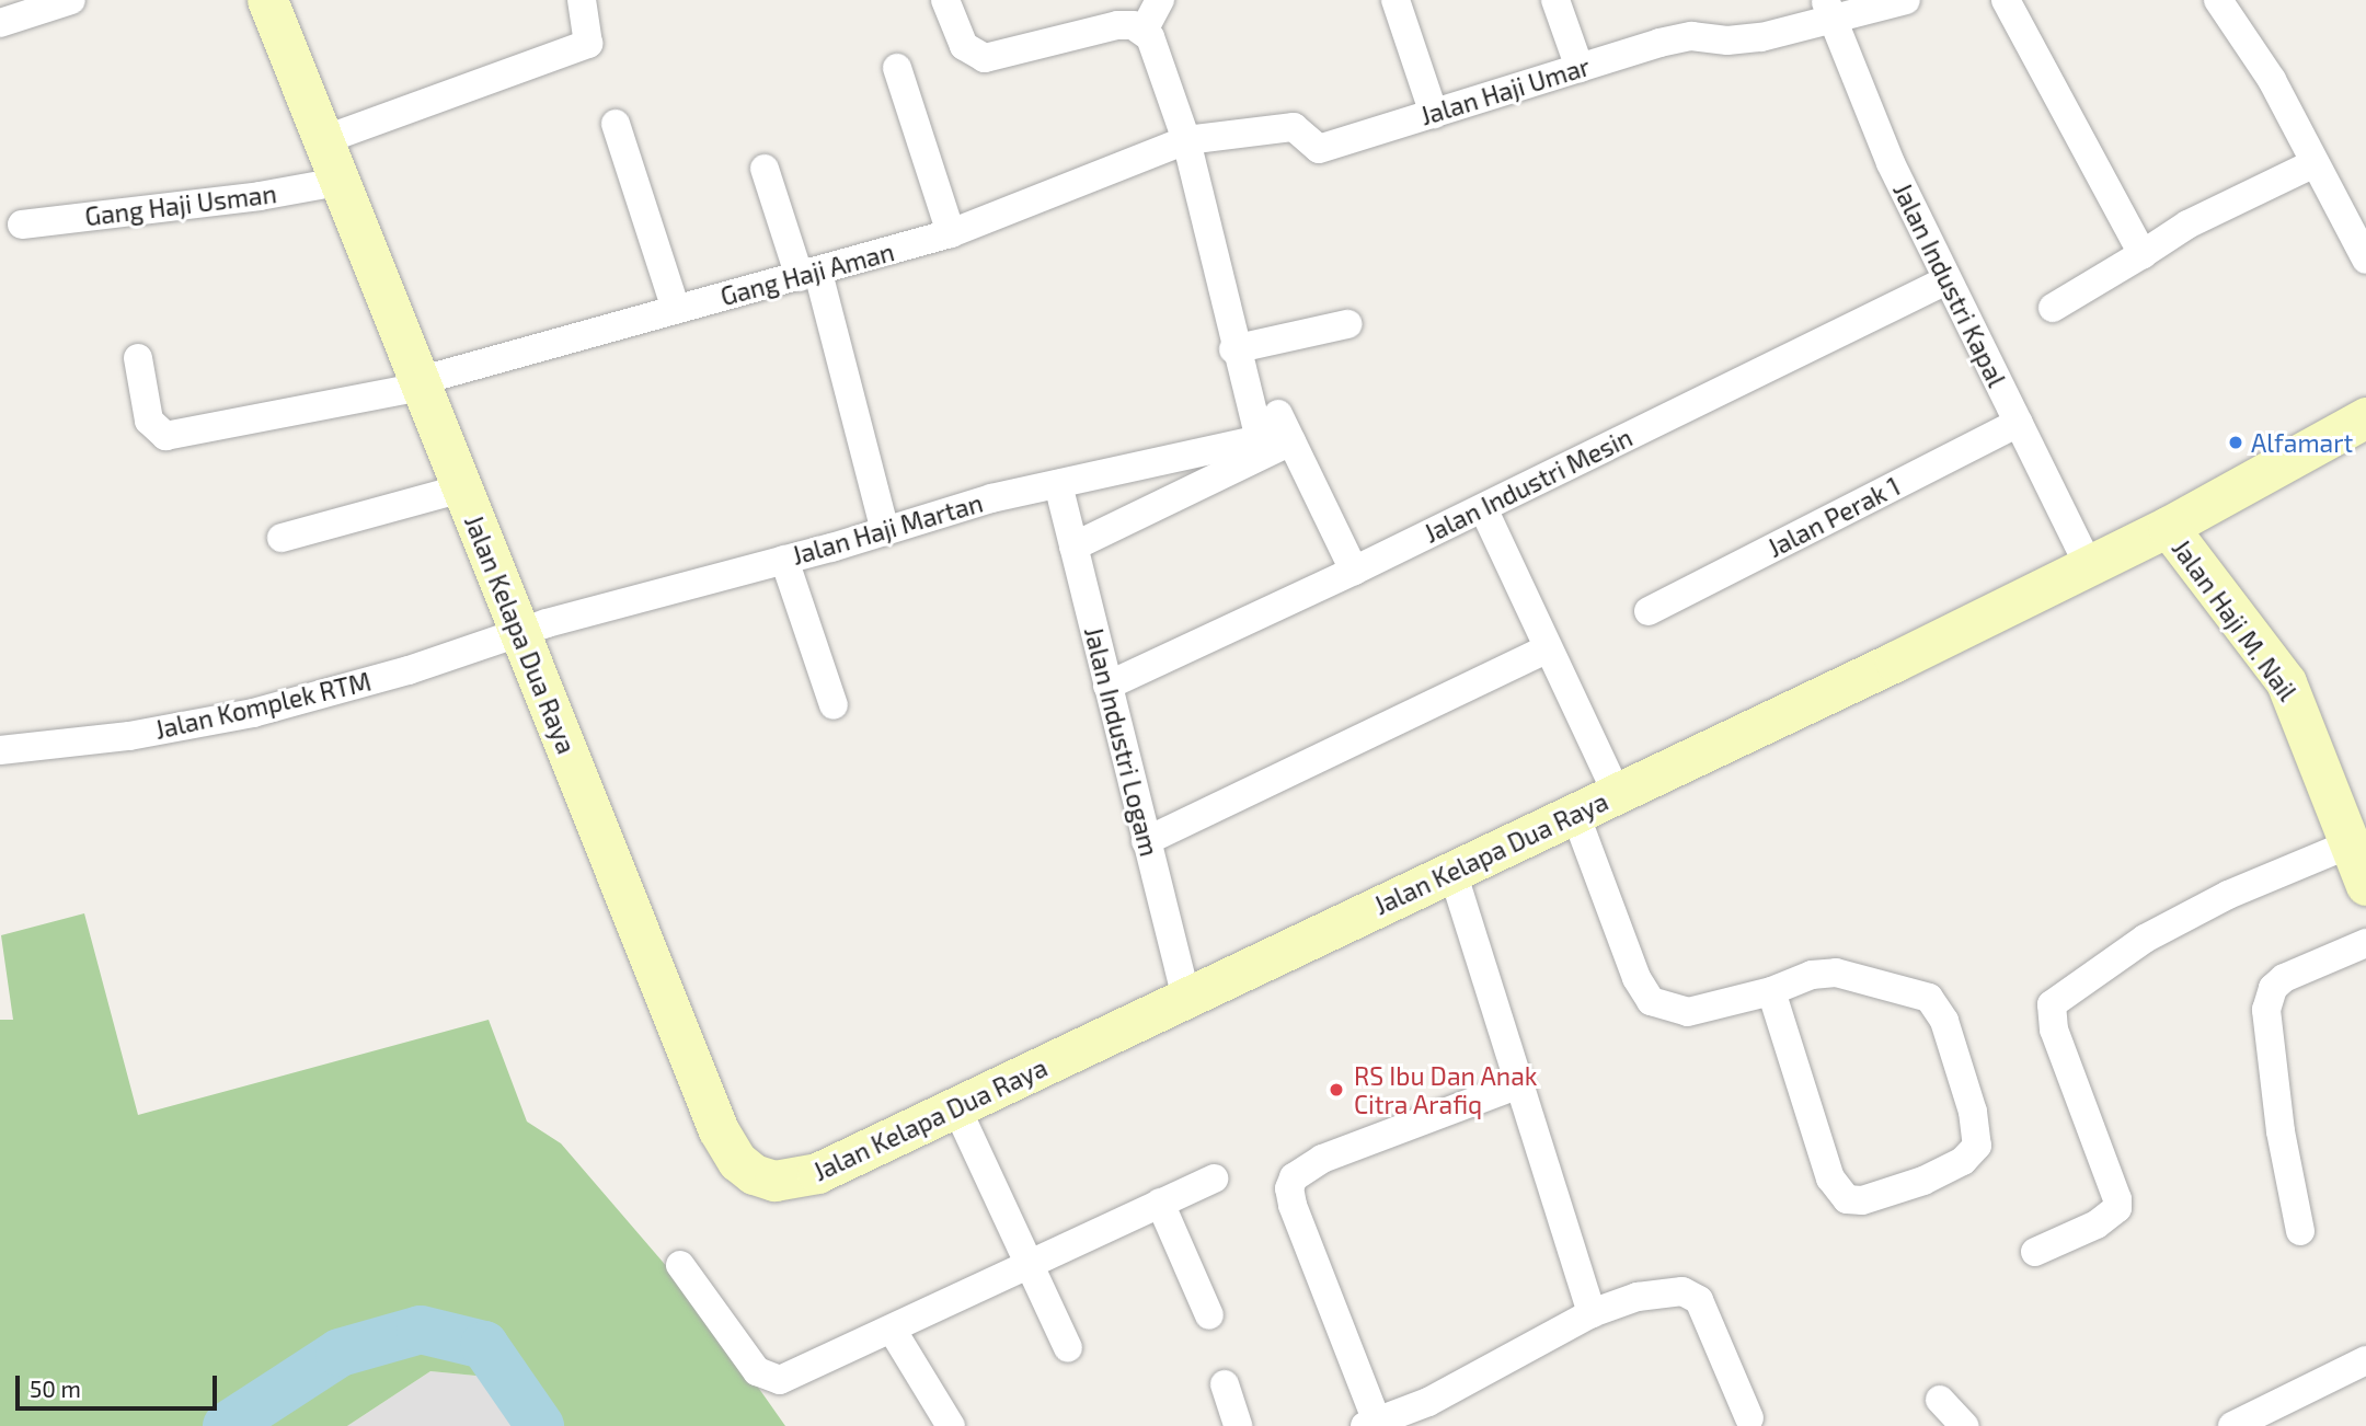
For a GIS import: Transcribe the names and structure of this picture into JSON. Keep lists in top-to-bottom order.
{
  "streets": {
    "main road": ["Jalan Haji M. Nail", "Jalan Kelapa Dua Raya"],
    "street": [
      "Jalan Haji Umar",
      "Gang Haji Usman",
      "Gang Haji Aman",
      "Jalan Industri Kapal",
      "Jalan Industri Mesin",
      "Jalan Perak 1",
      "Jalan Haji Martan",
      "Jalan Komplek RTM",
      "Jalan Industri Logam"
    ]
  },
  "crossings": [
    ["Jalan Haji Umar", "Gang Haji Aman"],
    ["Jalan Haji Umar", "Jalan Industri Kapal"],
    ["Gang Haji Usman", "Jalan Kelapa Dua Raya"],
    ["Gang Haji Aman", "Jalan Kelapa Dua Raya"],
    ["Jalan Industri Kapal", "Jalan Industri Mesin"],
    ["Jalan Industri Kapal", "Jalan Perak 1"],
    ["Jalan Industri Kapal", "Jalan Kelapa Dua Raya"],
    ["Jalan Industri Mesin", "Jalan Industri Logam"],
    ["Jalan Haji Martan", "Jalan Kelapa Dua Raya"],
    ["Jalan Haji Martan", "Jalan Komplek RTM"],
    ["Jalan Haji Martan", "Jalan Industri Logam"],
    ["Jalan Haji M. Nail", "Jalan Kelapa Dua Raya"],
    ["Jalan Kelapa Dua Raya", "Jalan Komplek RTM"],
    ["Jalan Kelapa Dua Raya", "Jalan Industri Logam"]
  ],
  "places": ["Alfamart", "RS Ibu Dan Anak Citra Arafiq"],
  "scale_bar": "50 m"
}
